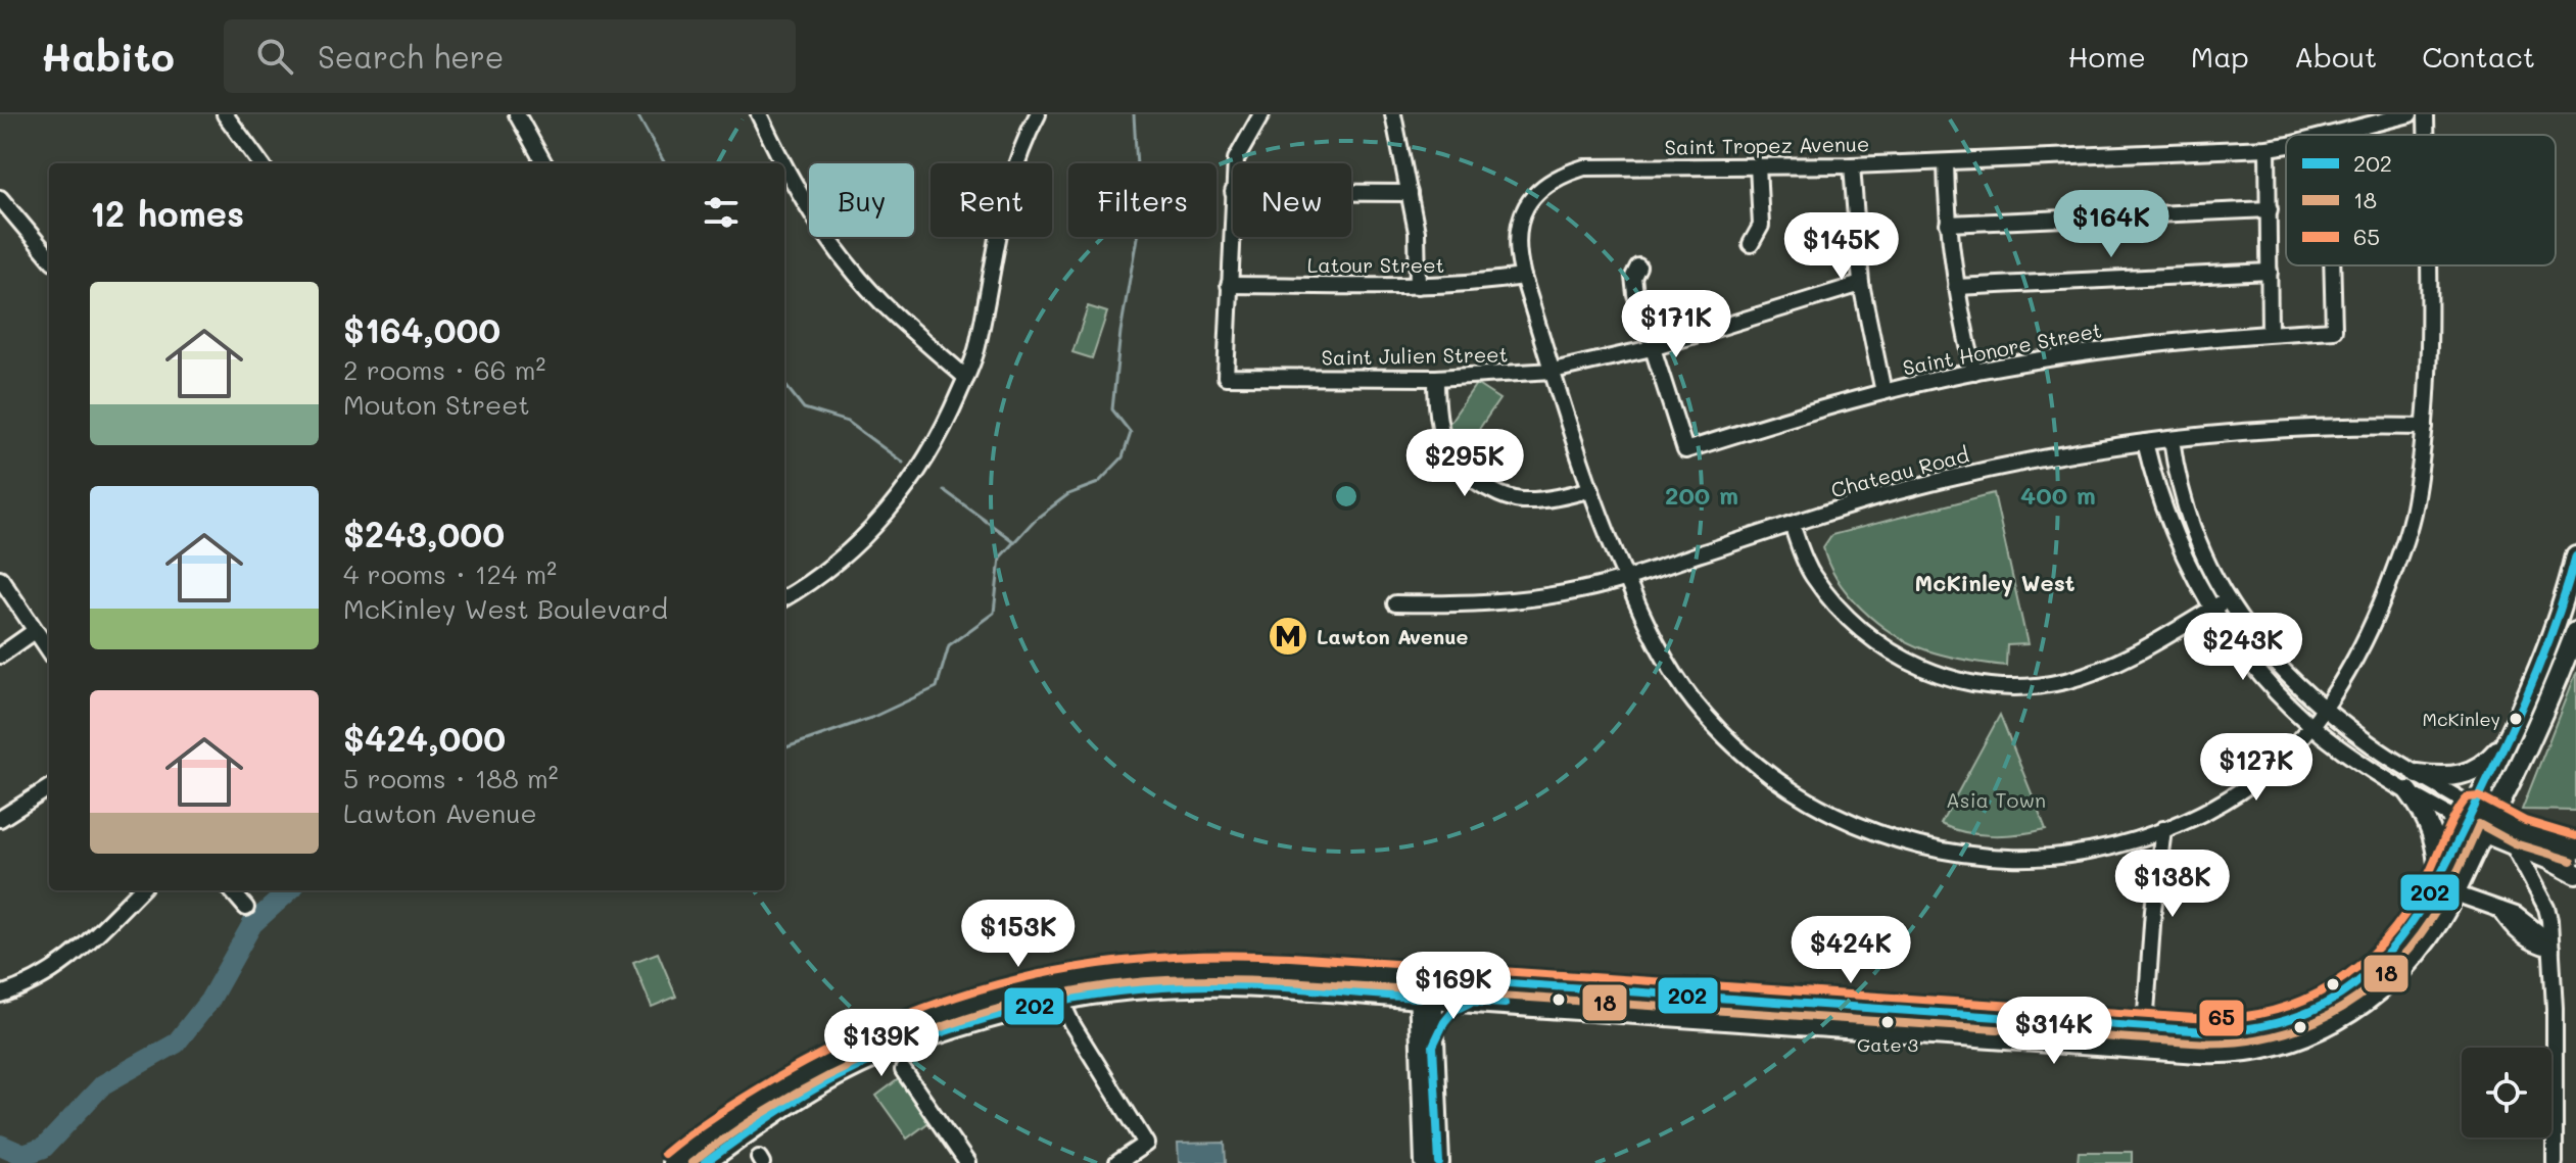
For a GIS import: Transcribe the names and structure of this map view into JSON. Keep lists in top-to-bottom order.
{
  "streets": {
    "street": [
      "Saint Tropez Avenue",
      "Latour Street",
      "Saint Honore Street",
      "Saint Julien Street",
      "Chateau Road"
    ]
  },
  "crossings": [
    ["Saint Tropez Avenue", "Latour Street"],
    ["Saint Tropez Avenue", "Saint Julien Street"],
    ["Saint Tropez Avenue", "Chateau Road"],
    ["Latour Street", "Saint Julien Street"],
    ["Saint Honore Street", "Saint Julien Street"]
  ],
  "districts": ["McKinley West"],
  "parks": ["Asia Town"],
  "places": {
    "metro station": ["Lawton Avenue"],
    "other": ["McKinley", "Gate 3"]
  },
  "lines": ["transit line 202", "transit line 65", "transit line 18"],
  "legend": ["202", "18", "65"],
  "page": {
    "header": "Habito",
    "search": "Search here",
    "nav": [
      "Home",
      "Map",
      "About",
      "Contact"
    ],
    "chip": [
      "Buy",
      "Rent",
      "Filters",
      "New"
    ],
    "heading": "12 homes",
    "price": [
      "$164K",
      "$145K",
      "$171K",
      "$295K",
      "$243K",
      "$127K",
      "$138K",
      "$153K",
      "$424K",
      "$169K",
      "$314K",
      "$139K"
    ],
    "list": [
      {
        "name": "$164,000",
        "note": "2 rooms · 66 m² · Mouton Street"
      },
      {
        "name": "$243,000",
        "note": "4 rooms · 124 m² · McKinley West Boulevard"
      },
      {
        "name": "$424,000",
        "note": "5 rooms · 188 m² · Lawton Avenue"
      }
    ]
  },
  "rings": ["200 m", "400 m"]
}
